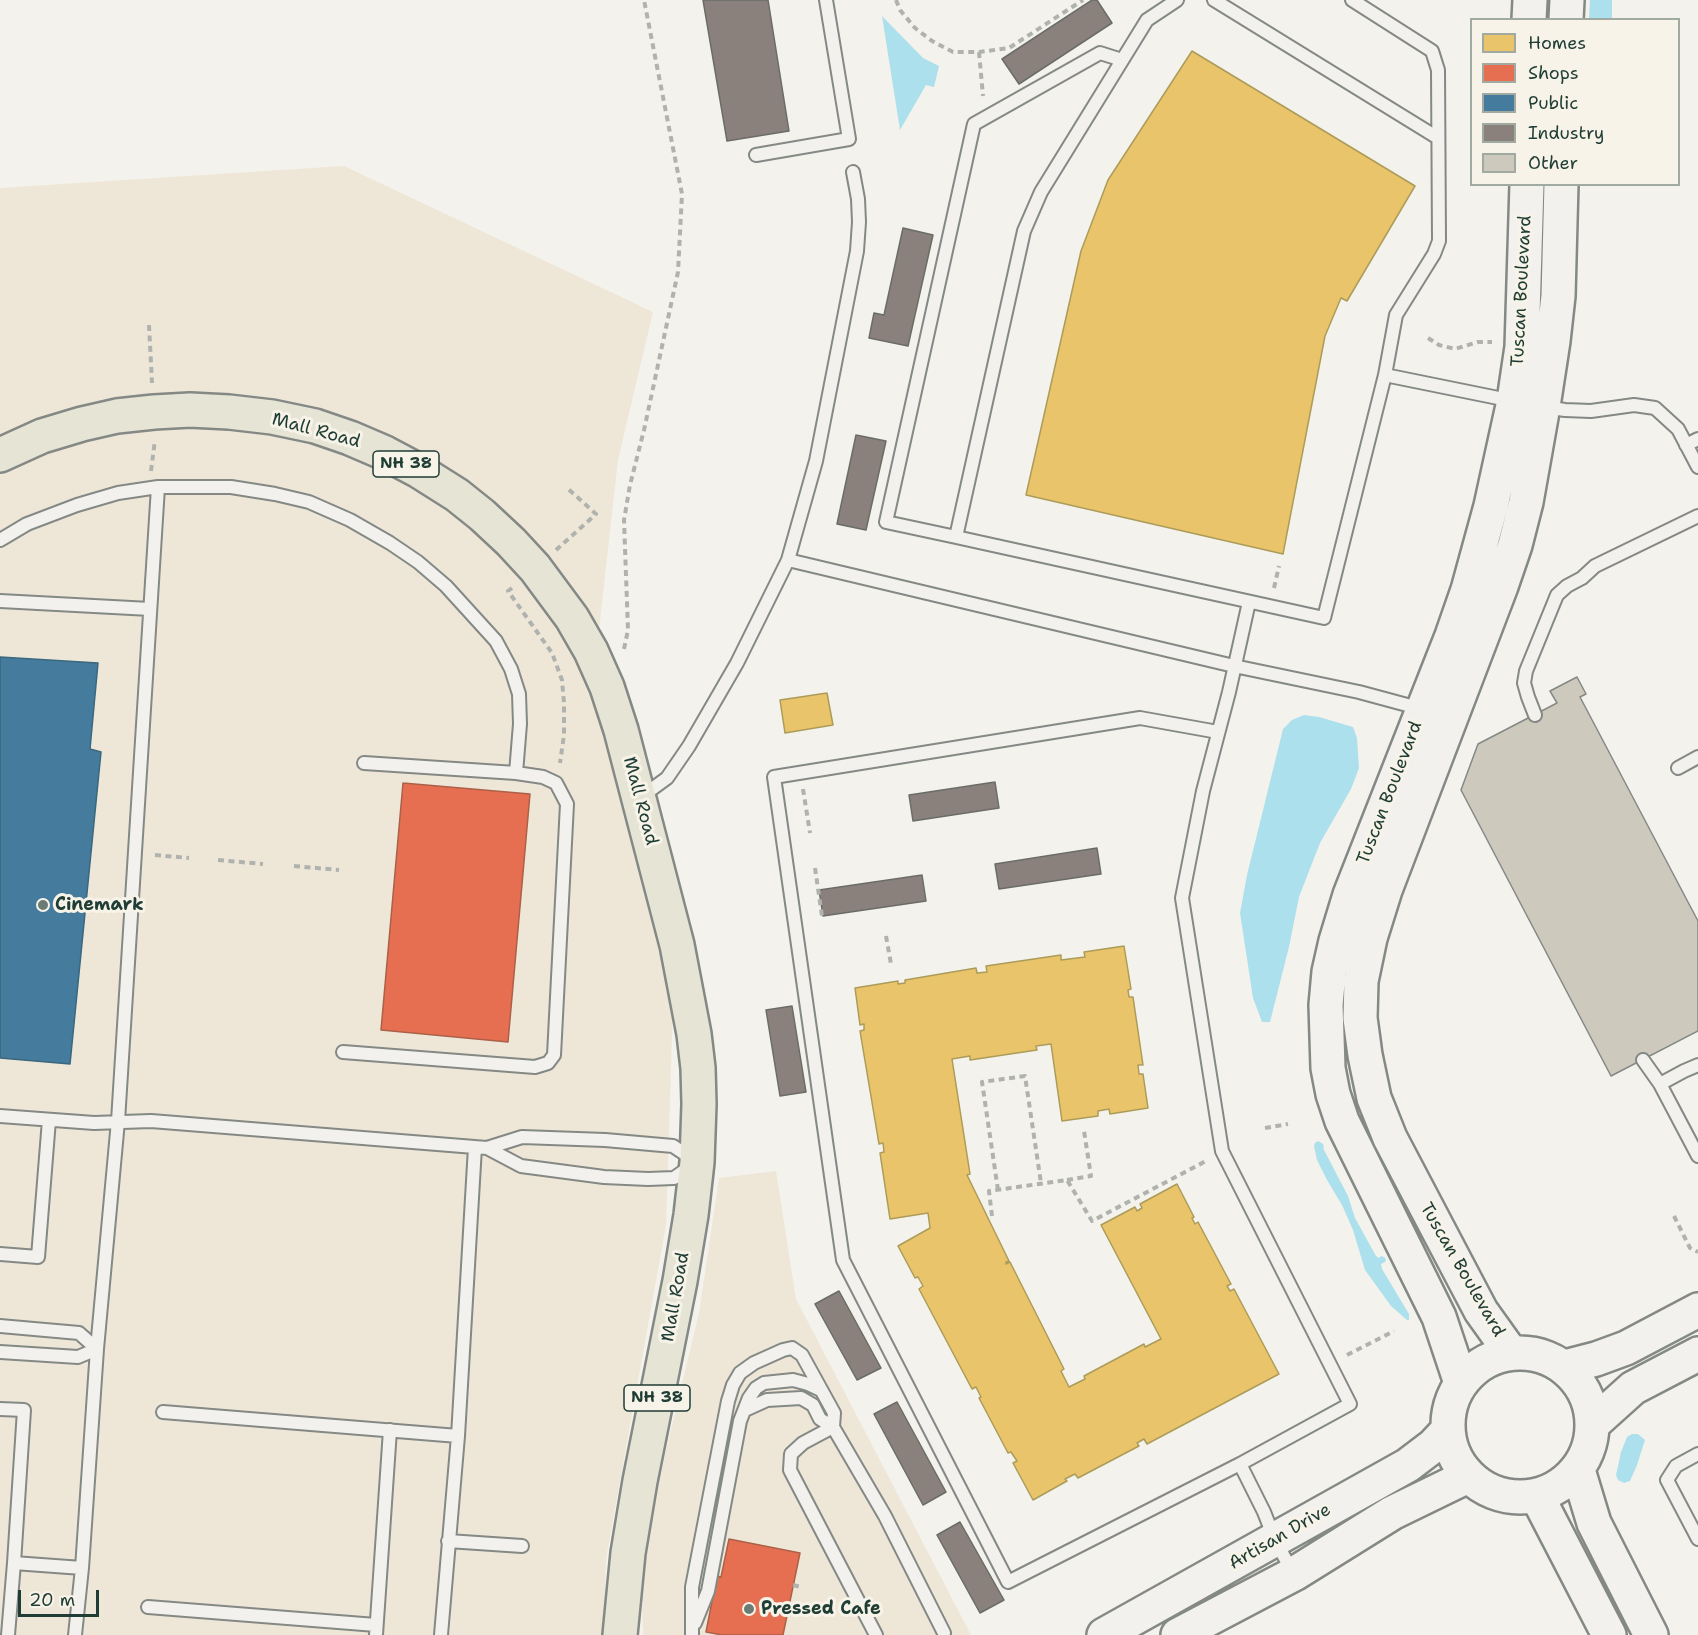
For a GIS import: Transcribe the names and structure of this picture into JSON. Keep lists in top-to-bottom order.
{
  "streets": {
    "main road": [
      "Tuscan Boulevard",
      "Mall Road",
      "NH 38",
      "Artisan Drive"
    ]
  },
  "crossings": [
    ["Tuscan Boulevard", "Artisan Drive"]
  ],
  "places": ["Cinemark", "Pressed Cafe"],
  "legend": [
    "Homes",
    "Shops",
    "Public",
    "Industry",
    "Other"
  ],
  "scale_bar": "20 m"
}
